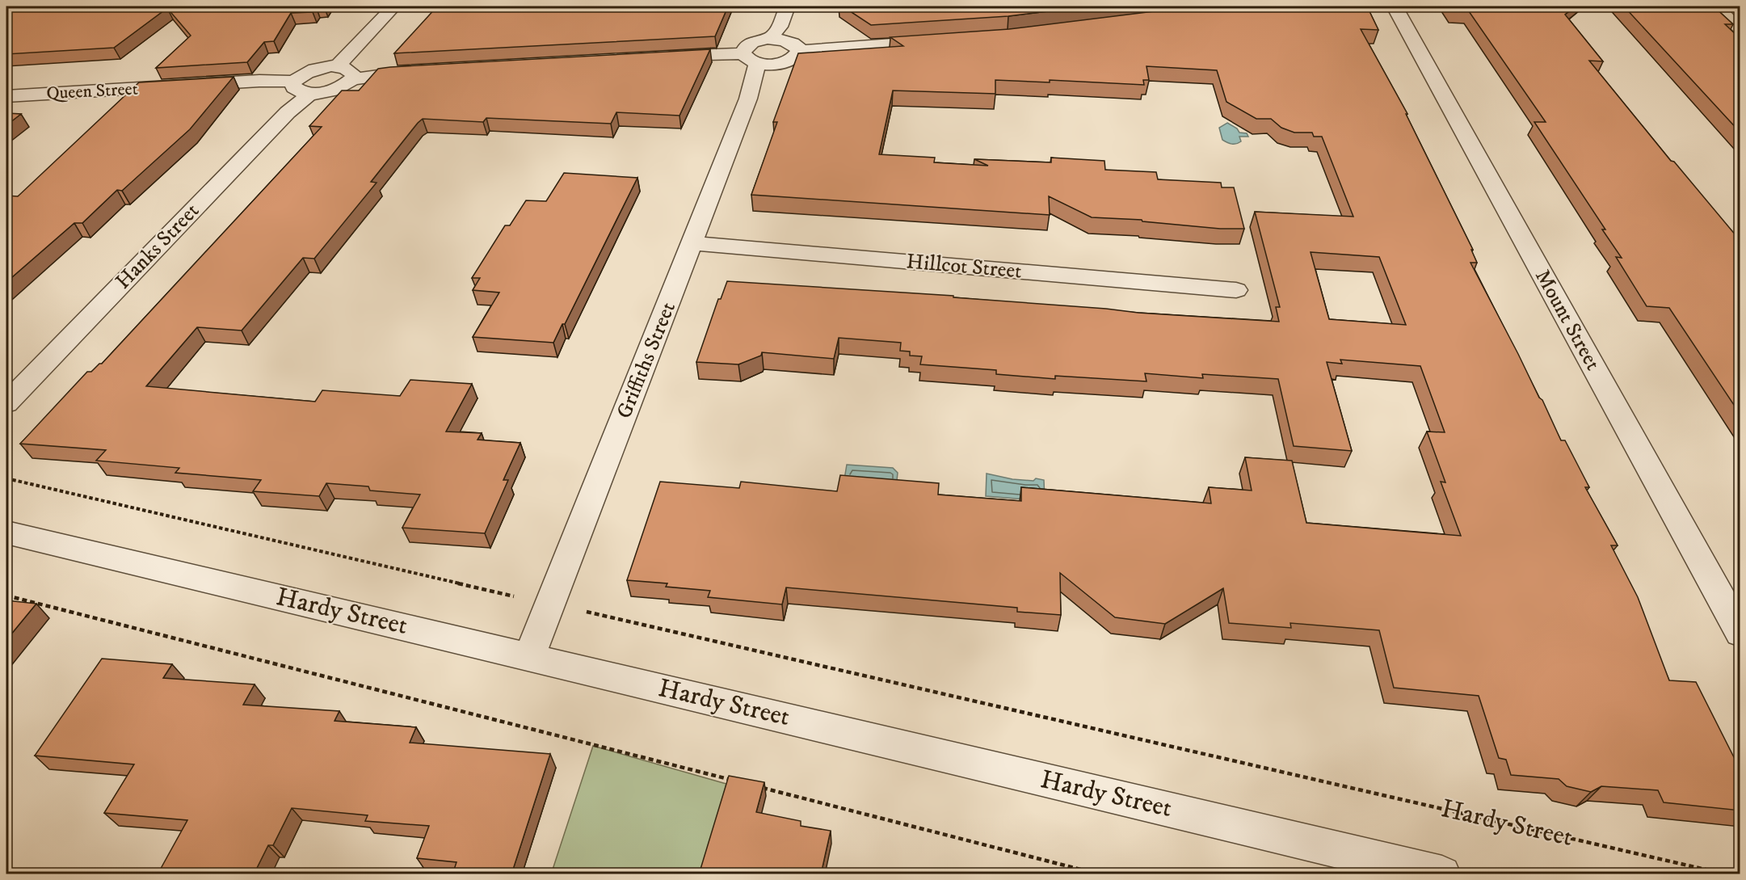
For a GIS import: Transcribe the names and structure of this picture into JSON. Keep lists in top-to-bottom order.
{
  "streets": {
    "street": [
      "Queen Street",
      "Hanks Street",
      "Hillcot Street",
      "Mount Street",
      "Griffiths Street",
      "Hardy Street"
    ]
  },
  "crossings": [
    ["Queen Street", "Hanks Street"],
    ["Hillcot Street", "Griffiths Street"],
    ["Griffiths Street", "Hardy Street"]
  ]
}
